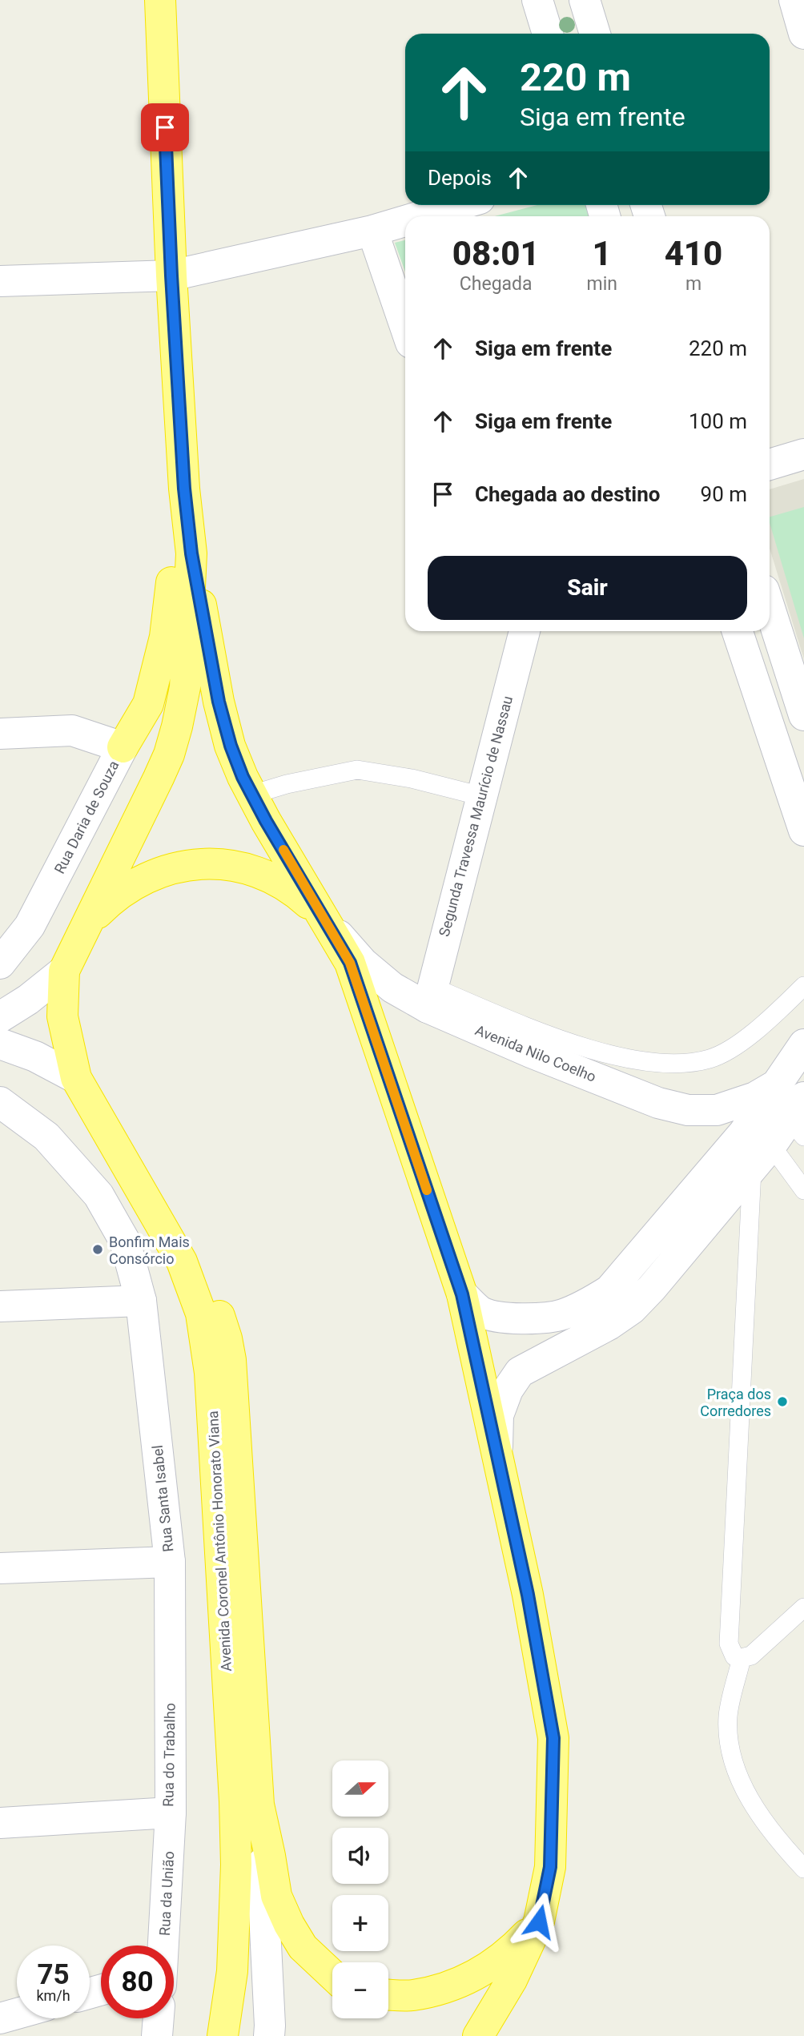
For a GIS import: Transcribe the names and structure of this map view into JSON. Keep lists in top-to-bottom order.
{
  "streets": {
    "highway": ["Avenida Coronel Antônio Honorato Viana"],
    "street": [
      "Segunda Travessa Maurício de Nassau",
      "Rua Daria de Souza",
      "Avenida Nilo Coelho",
      "Rua Santa Isabel",
      "Rua do Trabalho",
      "Rua da União"
    ]
  },
  "crossings": [
    ["Segunda Travessa Maurício de Nassau", "Avenida Nilo Coelho"],
    ["Rua Santa Isabel", "Rua do Trabalho"],
    ["Rua do Trabalho", "Rua da União"]
  ],
  "places": ["Bonfim Mais Consórcio", "Praça dos Corredores"],
  "north": "right",
  "page": {
    "turn": ["220 m", "Siga em frente"],
    "then": "Depois",
    "eta": [
      "08:01",
      "Chegada",
      "1",
      "min",
      "410",
      "m"
    ],
    "list": [
      {
        "name": "Siga em frente",
        "value": "220 m"
      },
      {
        "name": "Siga em frente",
        "value": "100 m"
      },
      {
        "name": "Chegada ao destino",
        "value": "90 m"
      }
    ],
    "buttons": "Sair",
    "map_buttons": ["+", "−"],
    "speed": "75 km/h",
    "limit": "80"
  }
}
